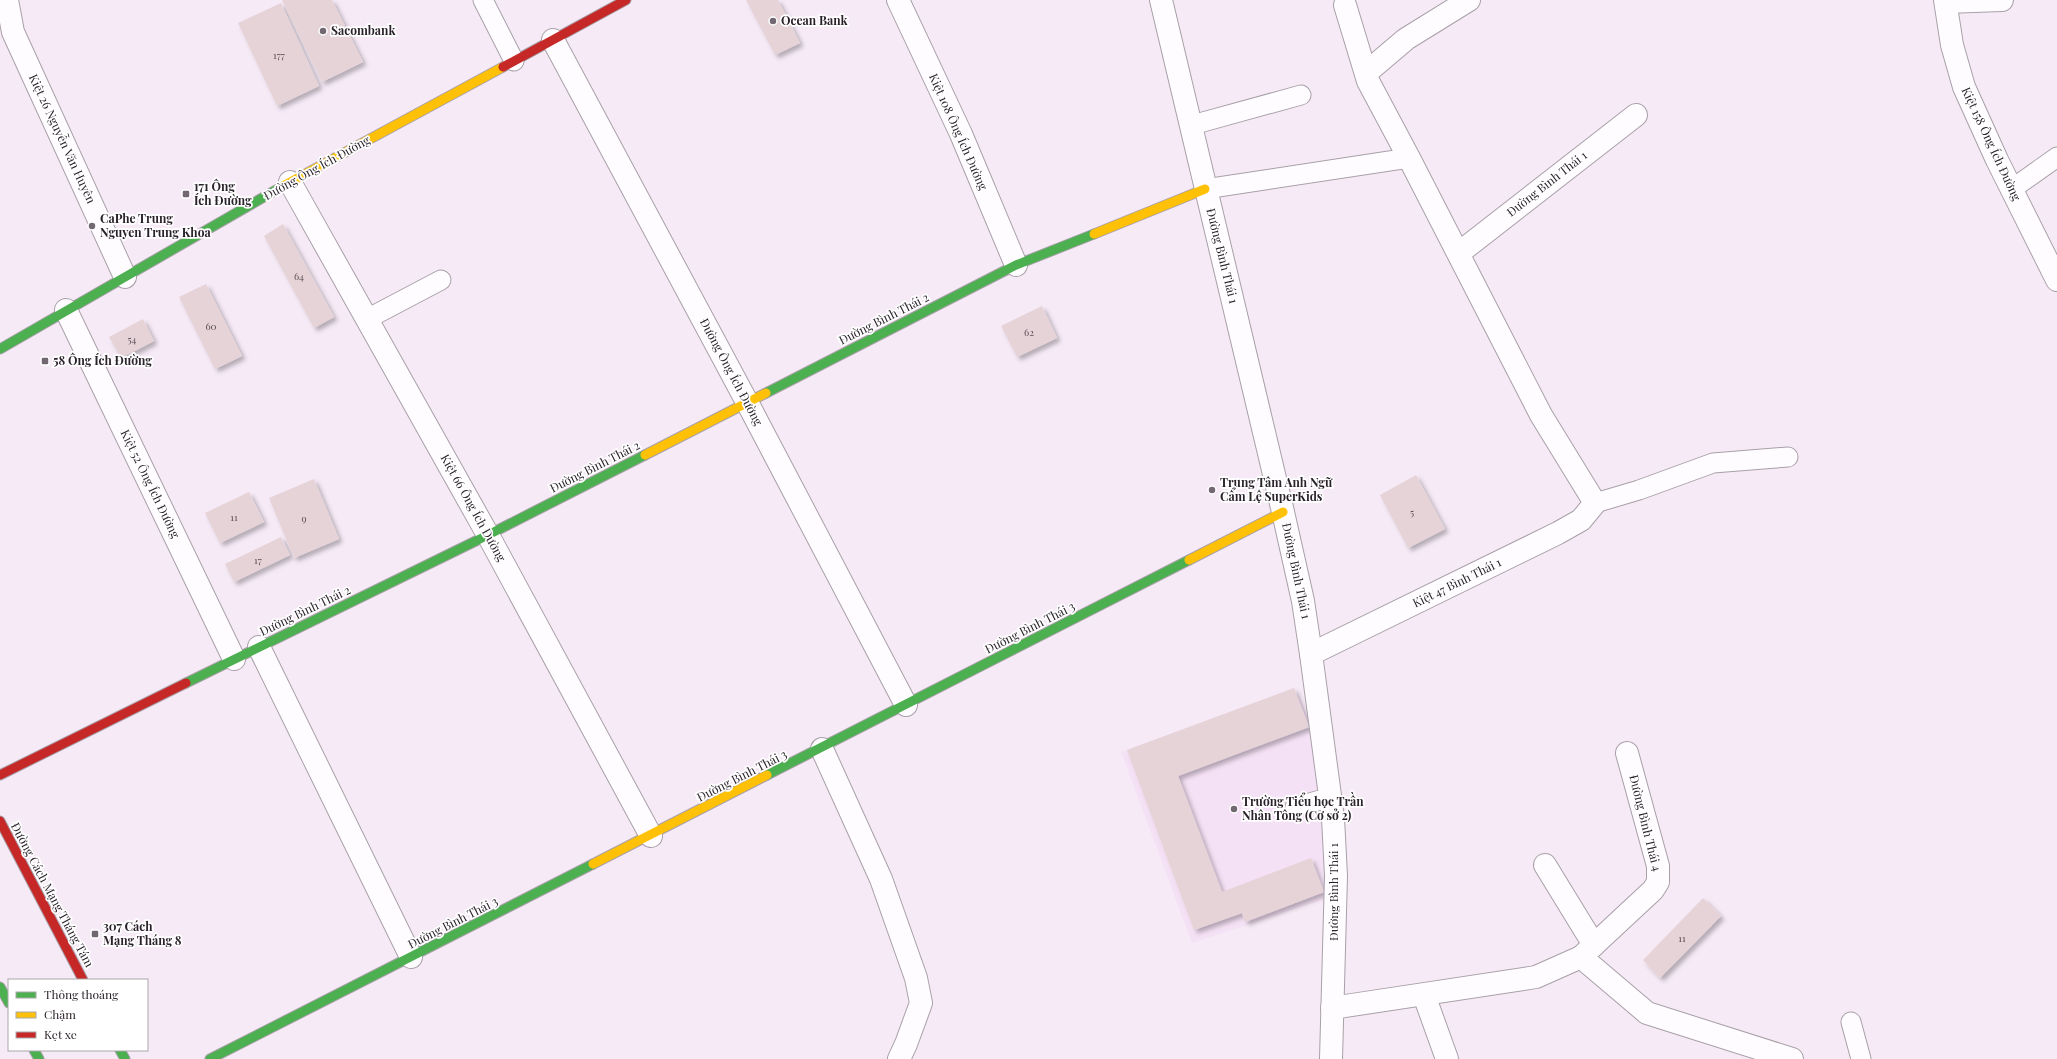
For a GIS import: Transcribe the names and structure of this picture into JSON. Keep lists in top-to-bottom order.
{
  "streets": {
    "main road": [
      "Đường Ông Ích Đường",
      "Đường Bình Thái 2",
      "Đường Bình Thái 3",
      "Đường Cách Mạng Tháng Tám"
    ],
    "street": [
      "Kiệt 108 Ông Ích Đường",
      "Kiệt 26 Nguyễn Văn Huyên",
      "Kiệt 158 Ông Ích Đường",
      "Đường Bình Thái 1",
      "Kiệt 52 Ông Ích Đường",
      "Kiệt 66 Ông Ích Đường",
      "Kiệt 47 Bình Thái 1",
      "Đường Bình Thái 4"
    ]
  },
  "crossings": [
    ["Kiệt 108 Ông Ích Đường", "Đường Bình Thái 2"],
    ["Kiệt 26 Nguyễn Văn Huyên", "Đường Ông Ích Đường"],
    ["Đường Ông Ích Đường", "Đường Bình Thái 2"],
    ["Đường Ông Ích Đường", "Kiệt 52 Ông Ích Đường"],
    ["Đường Ông Ích Đường", "Kiệt 66 Ông Ích Đường"],
    ["Đường Ông Ích Đường", "Đường Bình Thái 3"],
    ["Đường Bình Thái 1", "Đường Bình Thái 2"],
    ["Đường Bình Thái 1", "Kiệt 47 Bình Thái 1"],
    ["Đường Bình Thái 1", "Đường Bình Thái 3"],
    ["Đường Bình Thái 1", "Đường Bình Thái 4"],
    ["Đường Bình Thái 2", "Kiệt 52 Ông Ích Đường"],
    ["Đường Bình Thái 2", "Kiệt 66 Ông Ích Đường"],
    ["Kiệt 66 Ông Ích Đường", "Đường Bình Thái 3"]
  ],
  "places": {
    "other": [
      "Ocean Bank",
      "Sacombank",
      "CaPhe Trung Nguyen Trung Khoa",
      "Trung Tâm Anh Ngữ Cẩm Lệ SuperKids",
      "Trường Tiểu học Trần Nhân Tông (Cơ sở 2)"
    ],
    "transit": ["171 Ông Ích Đường", "58 Ông Ích Đường", "307 Cách Mạng Tháng 8"]
  },
  "house_numbers": [
    "177",
    "64",
    "60",
    "62",
    "54",
    "5",
    "11",
    "9",
    "17",
    "11"
  ],
  "legend": ["Thông thoáng", "Chậm", "Kẹt xe"]
}
